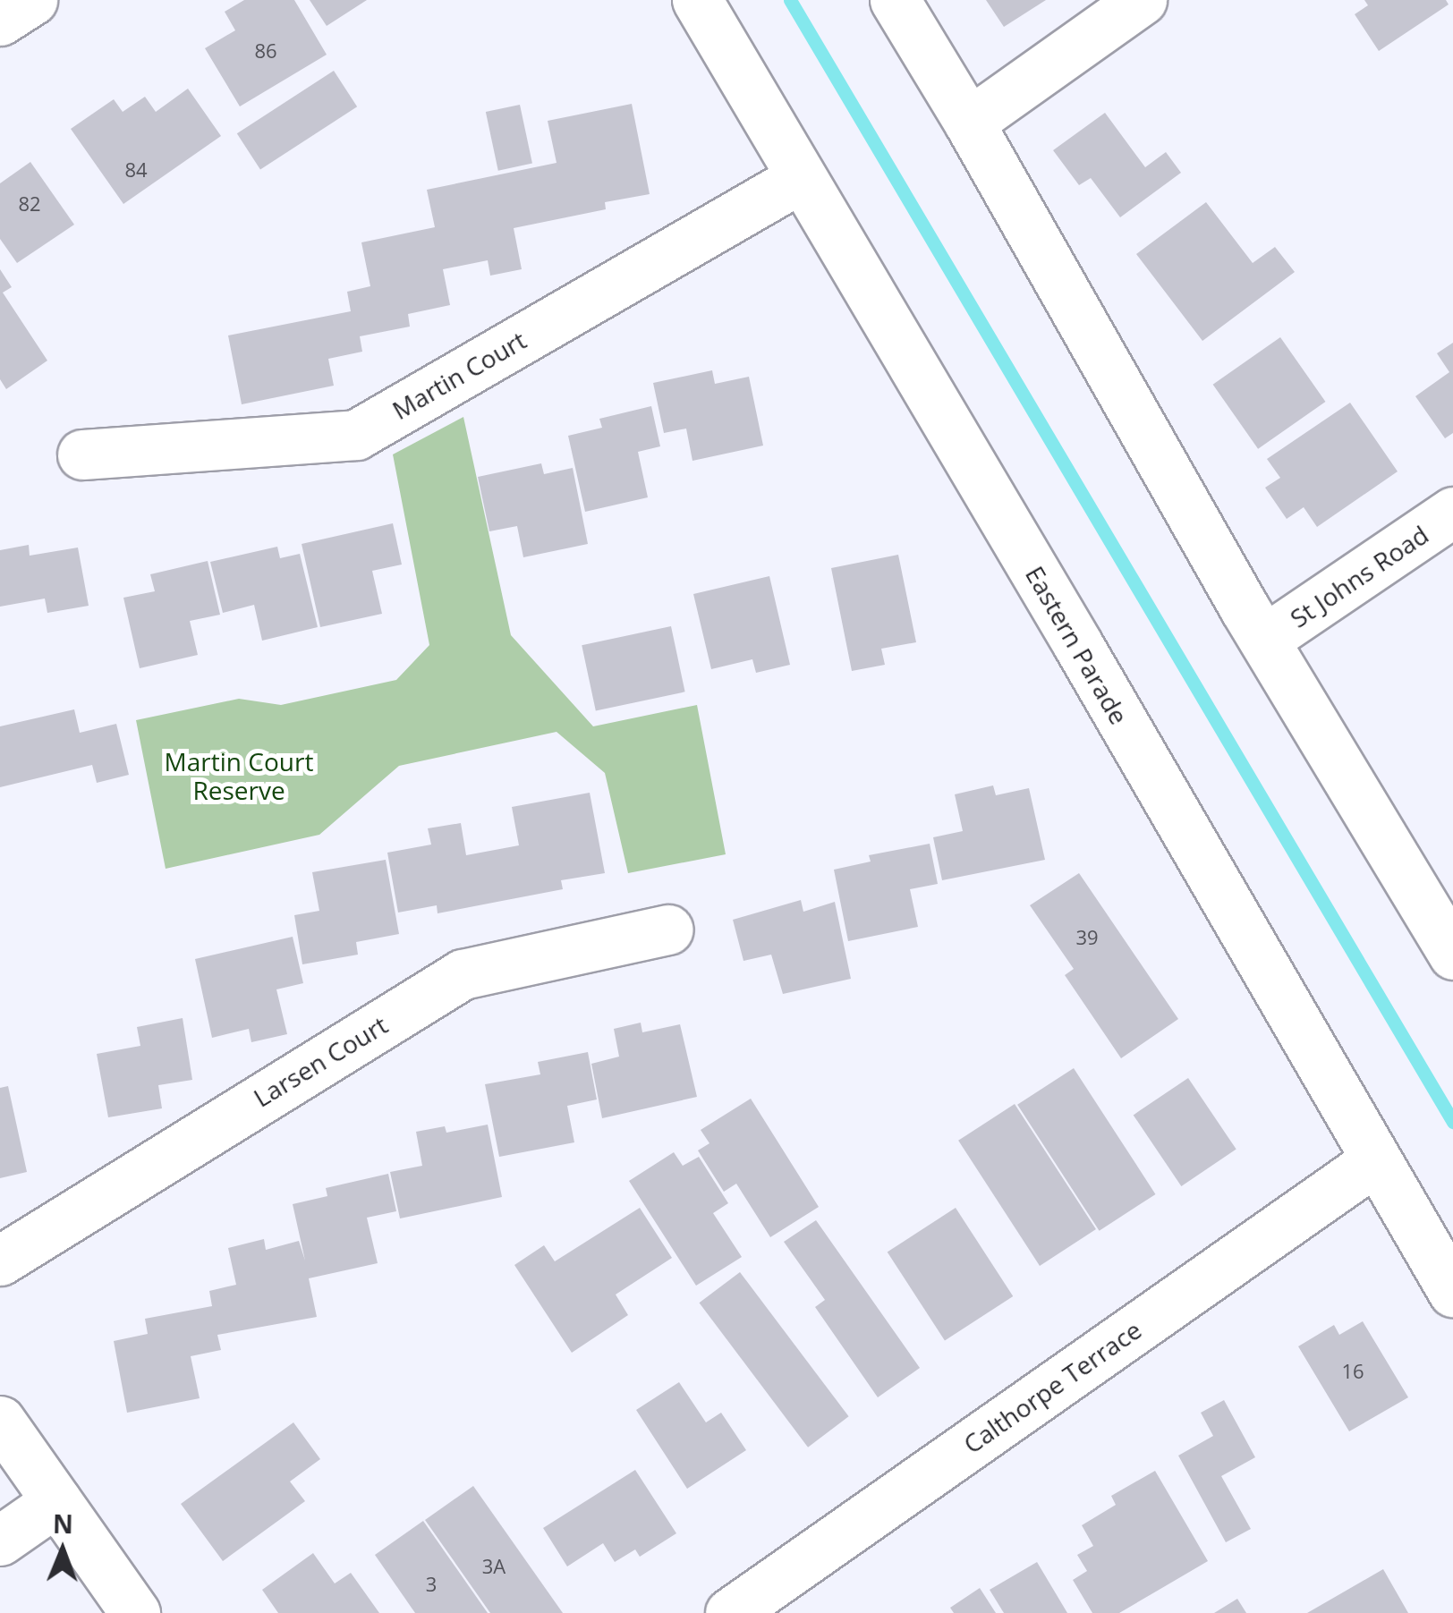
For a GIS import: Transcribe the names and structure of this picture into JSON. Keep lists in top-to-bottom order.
{
  "streets": {
    "street": [
      "Martin Court",
      "St Johns Road",
      "Eastern Parade",
      "Larsen Court",
      "Calthorpe Terrace"
    ]
  },
  "crossings": [
    ["Martin Court", "Eastern Parade"],
    ["Eastern Parade", "Calthorpe Terrace"]
  ],
  "parks": ["Martin Court Reserve"],
  "house_numbers": [
    "86",
    "84",
    "82",
    "39",
    "16",
    "3A",
    "3"
  ],
  "north": "top"
}
